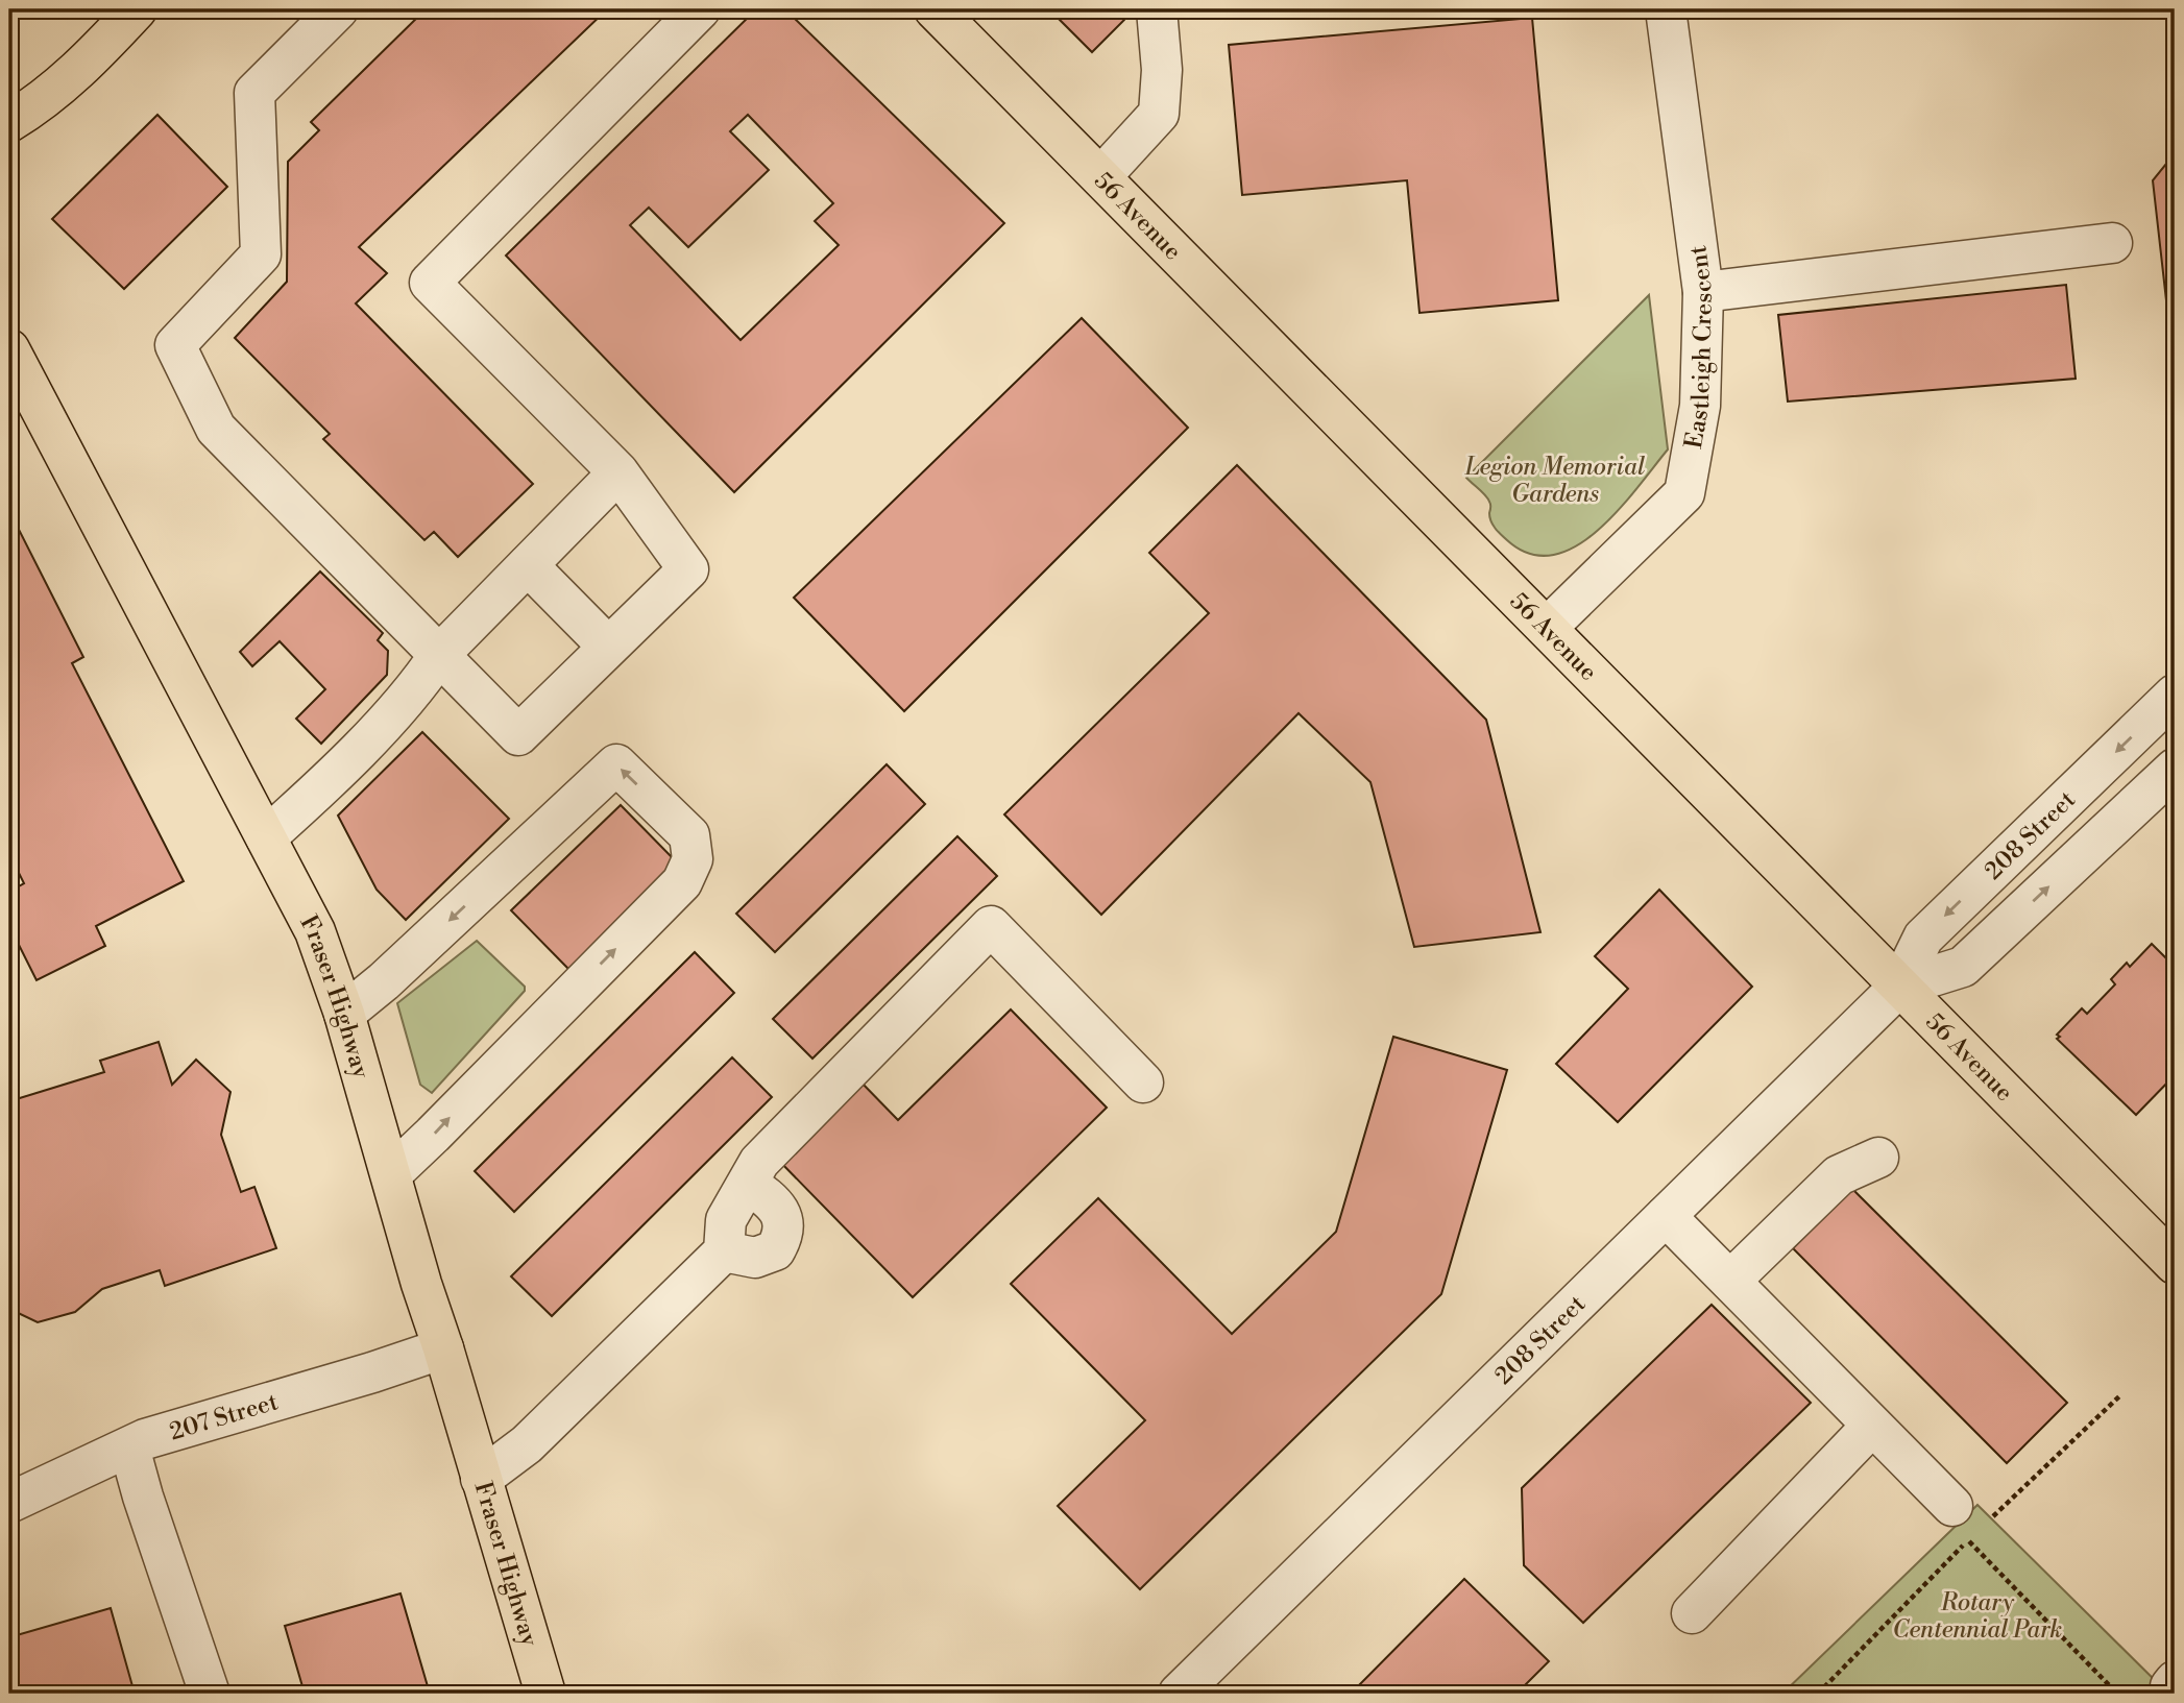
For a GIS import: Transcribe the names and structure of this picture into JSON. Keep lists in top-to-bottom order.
{
  "streets": {
    "main road": ["56 Avenue", "Fraser Highway"],
    "street": ["Eastleigh Crescent", "208 Street", "207 Street"]
  },
  "crossings": [
    ["56 Avenue", "Eastleigh Crescent"],
    ["56 Avenue", "208 Street"],
    ["Fraser Highway", "207 Street"]
  ],
  "parks": ["Legion Memorial Gardens", "Rotary Centennial Park"]
}
